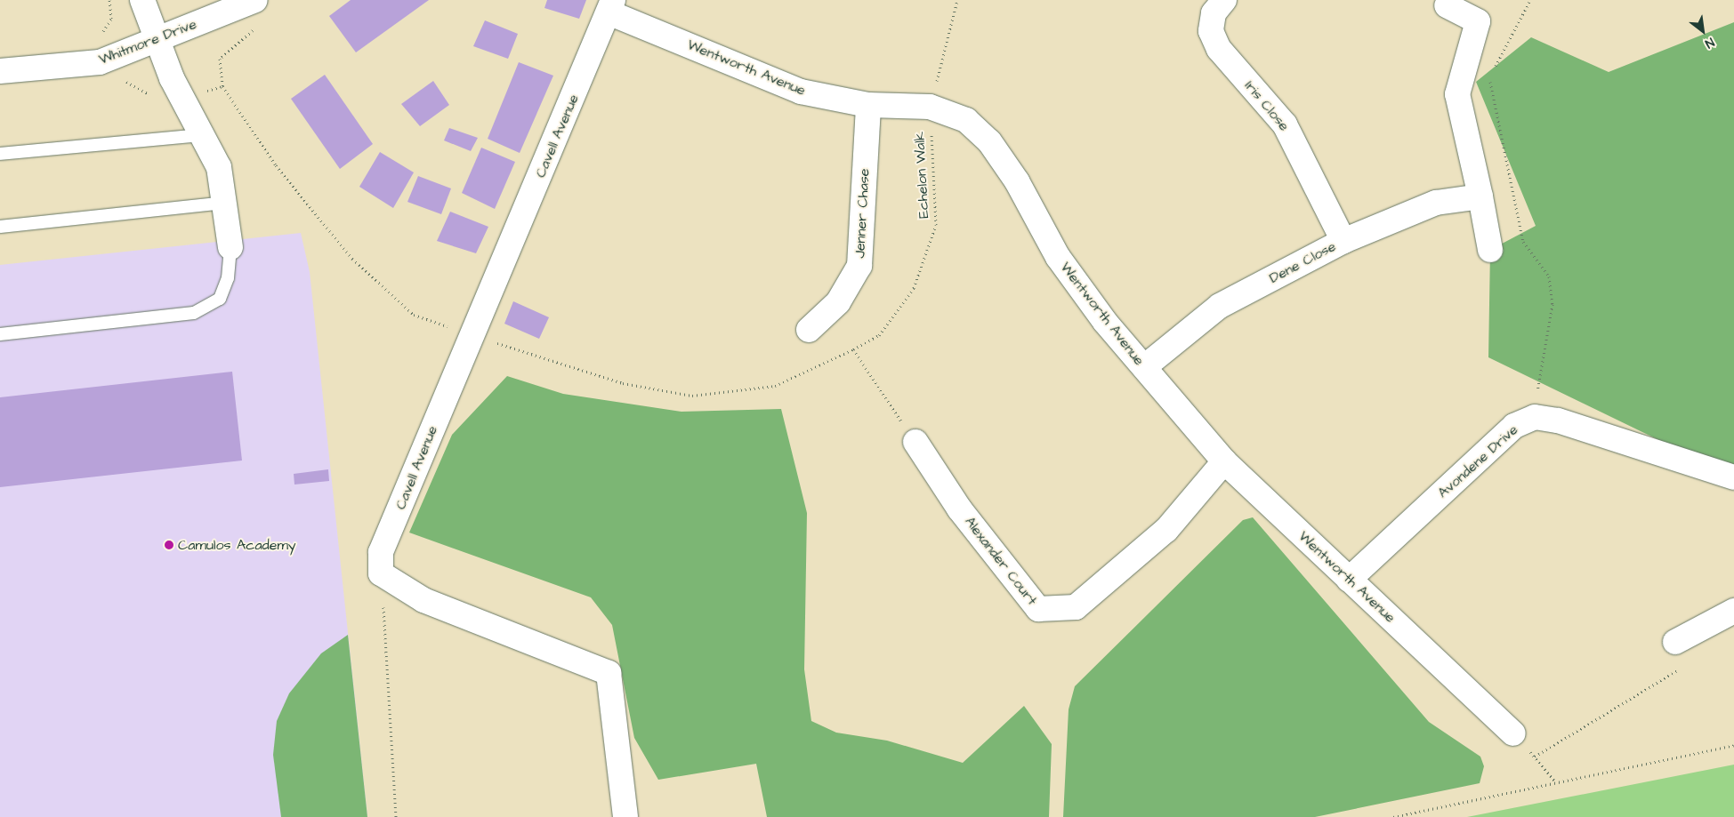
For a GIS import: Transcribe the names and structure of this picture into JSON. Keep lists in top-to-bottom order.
{
  "streets": {
    "street": [
      "Whitmore Drive",
      "Wentworth Avenue",
      "Iris Close",
      "Cavell Avenue",
      "Jenner Chase",
      "Dene Close",
      "Avondene Drive",
      "Alexander Court"
    ],
    "path": ["Echelon Walk"]
  },
  "crossings": [
    ["Wentworth Avenue", "Cavell Avenue"],
    ["Wentworth Avenue", "Echelon Walk"],
    ["Wentworth Avenue", "Jenner Chase"],
    ["Wentworth Avenue", "Dene Close"],
    ["Wentworth Avenue", "Avondene Drive"],
    ["Wentworth Avenue", "Alexander Court"],
    ["Iris Close", "Dene Close"],
    ["Echelon Walk", "Alexander Court"]
  ],
  "places": ["Camulos Academy"],
  "north": "bottom right"
}
